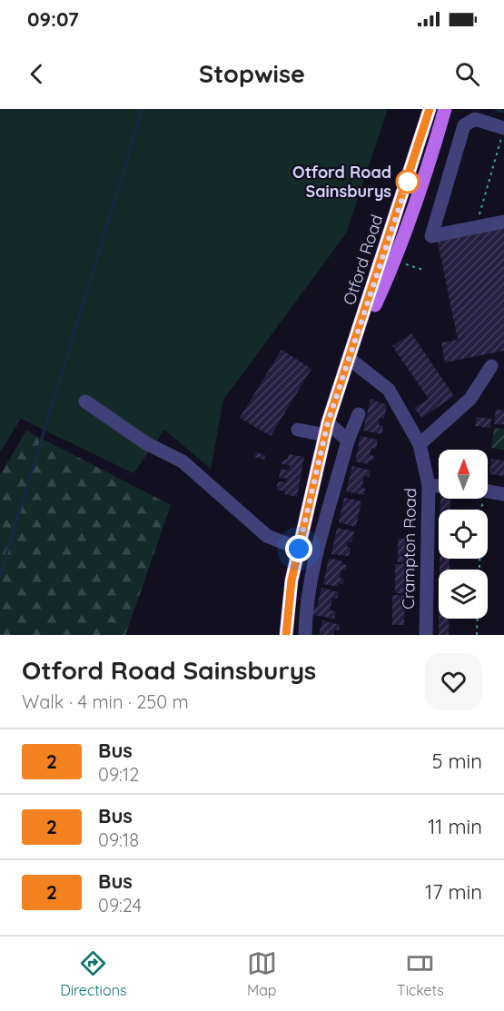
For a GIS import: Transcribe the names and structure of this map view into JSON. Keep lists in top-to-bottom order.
{
  "streets": {
    "main road": ["Otford Road"],
    "street": ["Crampton Road"]
  },
  "crossings": [
    ["Otford Road", "Crampton Road"]
  ],
  "places": ["Otford Road Sainsburys"],
  "lines": ["bus line 2"],
  "north": "top",
  "page": {
    "status": "09:07",
    "header": "Stopwise",
    "heading": ["Otford Road Sainsburys", "Walk · 4 min · 250 m"],
    "list": [
      {
        "mark": "2",
        "name": "Bus",
        "note": "09:12",
        "value": "5 min"
      },
      {
        "mark": "2",
        "name": "Bus",
        "note": "09:18",
        "value": "11 min"
      },
      {
        "mark": "2",
        "name": "Bus",
        "note": "09:24",
        "value": "17 min"
      }
    ],
    "tabs": ["Directions", "Map", "Tickets"]
  }
}
